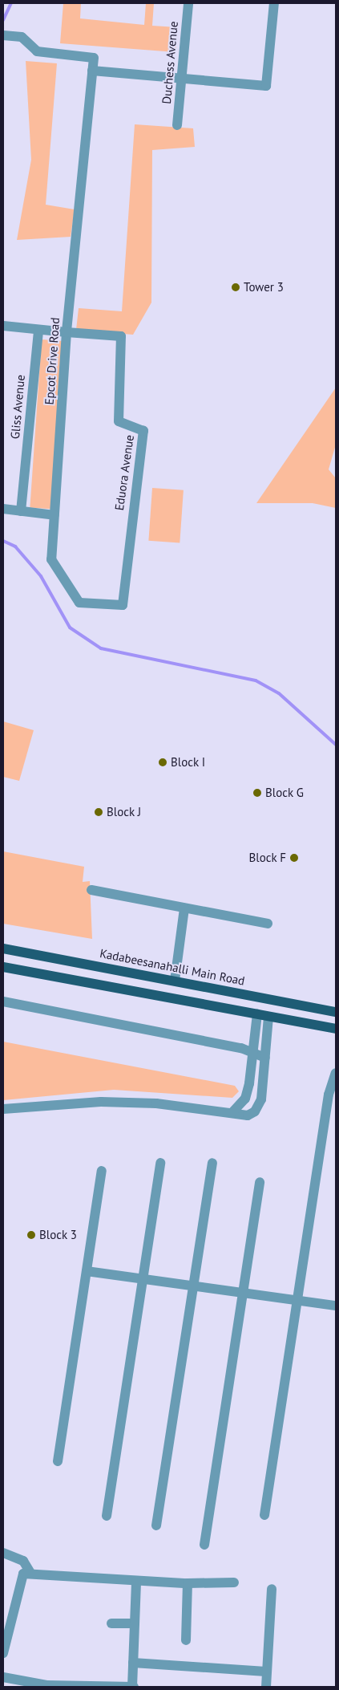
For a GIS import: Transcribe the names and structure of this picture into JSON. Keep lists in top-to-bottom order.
{
  "streets": {
    "main road": ["Kadabeesanahalli Main Road"],
    "street": [
      "Duchess Avenue",
      "Epcot Drive Road",
      "Gliss Avenue",
      "Eduora Avenue"
    ]
  },
  "crossings": [
    ["Epcot Drive Road", "Eduora Avenue"]
  ],
  "places": [
    "Tower 3",
    "Block I",
    "Block G",
    "Block J",
    "Block F",
    "Block 3"
  ]
}
